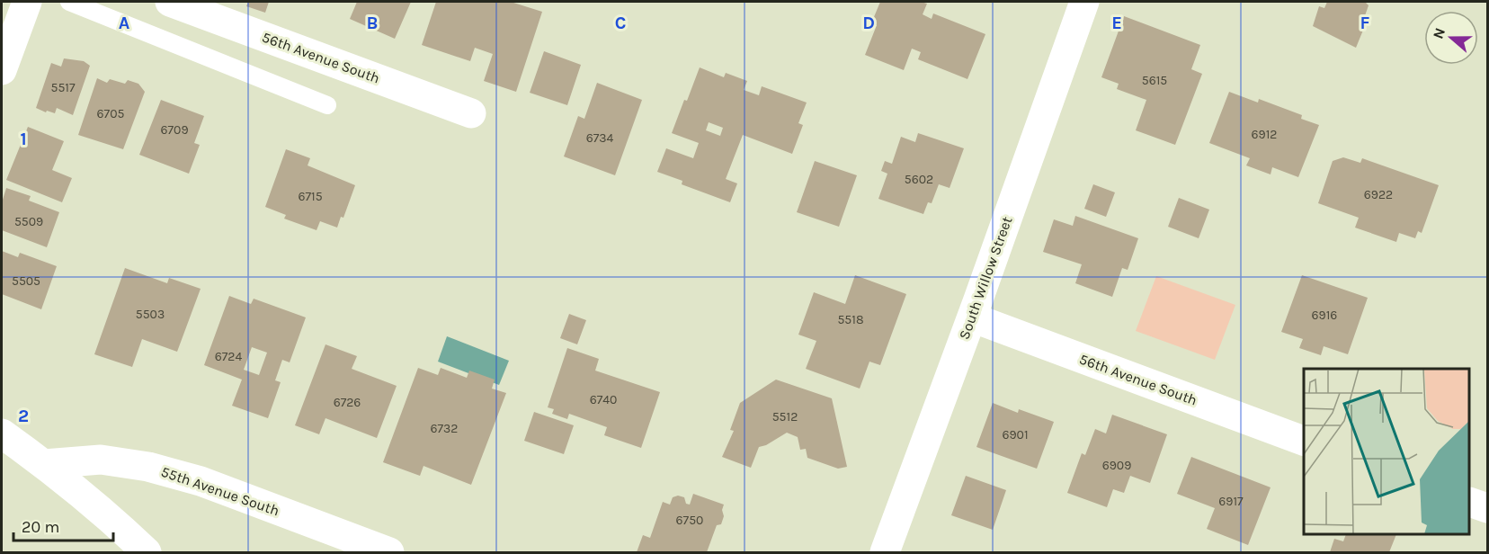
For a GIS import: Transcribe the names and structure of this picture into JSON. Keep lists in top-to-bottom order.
{
  "streets": {
    "street": ["56th Avenue South", "South Willow Street", "55th Avenue South"]
  },
  "crossings": [
    ["56th Avenue South", "South Willow Street"]
  ],
  "house_numbers": [
    "5615",
    "5517",
    "6705",
    "6709",
    "6912",
    "6734",
    "5602",
    "6922",
    "6715",
    "5509",
    "5505",
    "5503",
    "6916",
    "5518",
    "6724",
    "6740",
    "6726",
    "5512",
    "6732",
    "6901",
    "6909",
    "6917",
    "6750"
  ],
  "scale_bar": "20 m",
  "north": "left",
  "grid": {
    "columns": [
      "A",
      "B",
      "C",
      "D",
      "E",
      "F"
    ],
    "rows": ["1", "2"]
  }
}
